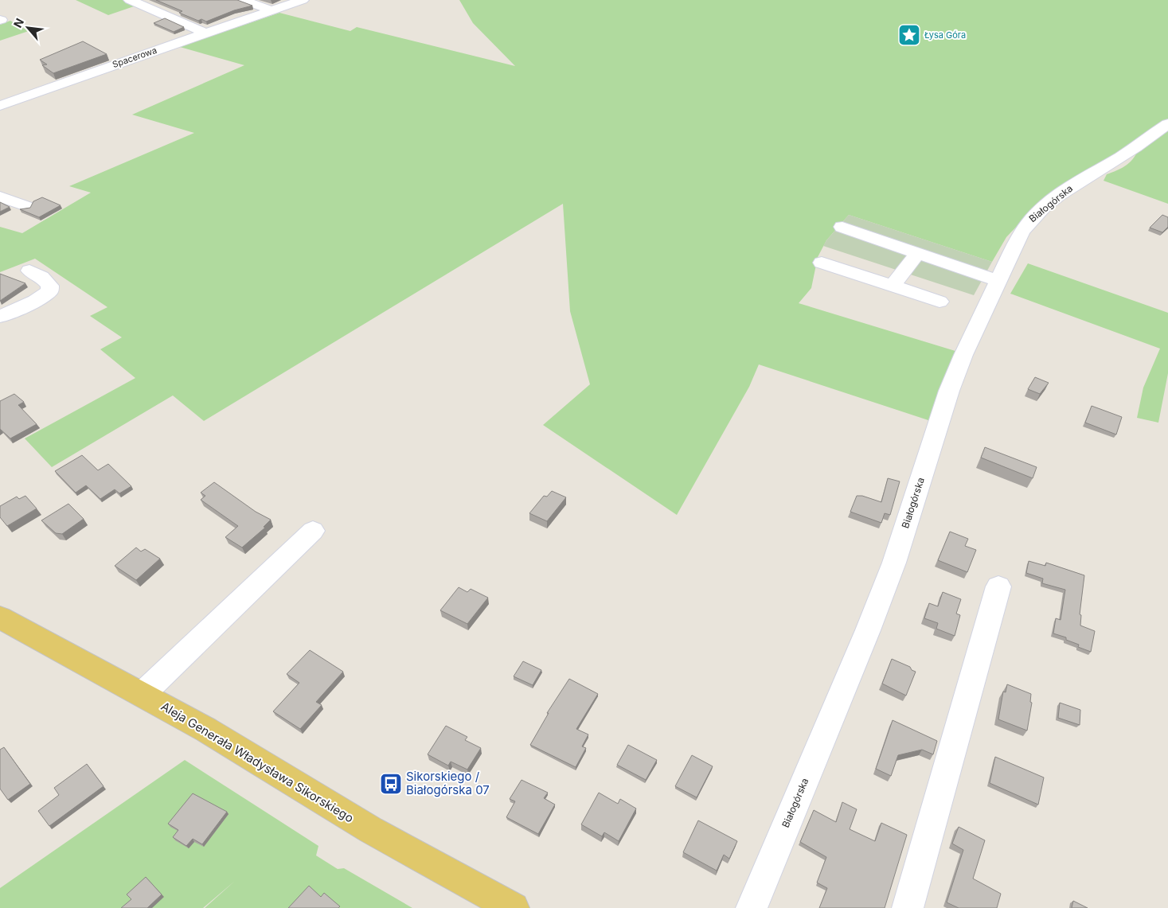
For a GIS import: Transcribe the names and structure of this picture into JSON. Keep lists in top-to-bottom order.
{
  "streets": {
    "main road": ["Aleja Generała Władysława Sikorskiego"],
    "street": ["Spacerowa", "Białogórska"]
  },
  "places": {
    "place": ["Łysa Góra"],
    "bus stop": ["Sikorskiego / Białogórska 07"]
  },
  "north": "top left"
}
